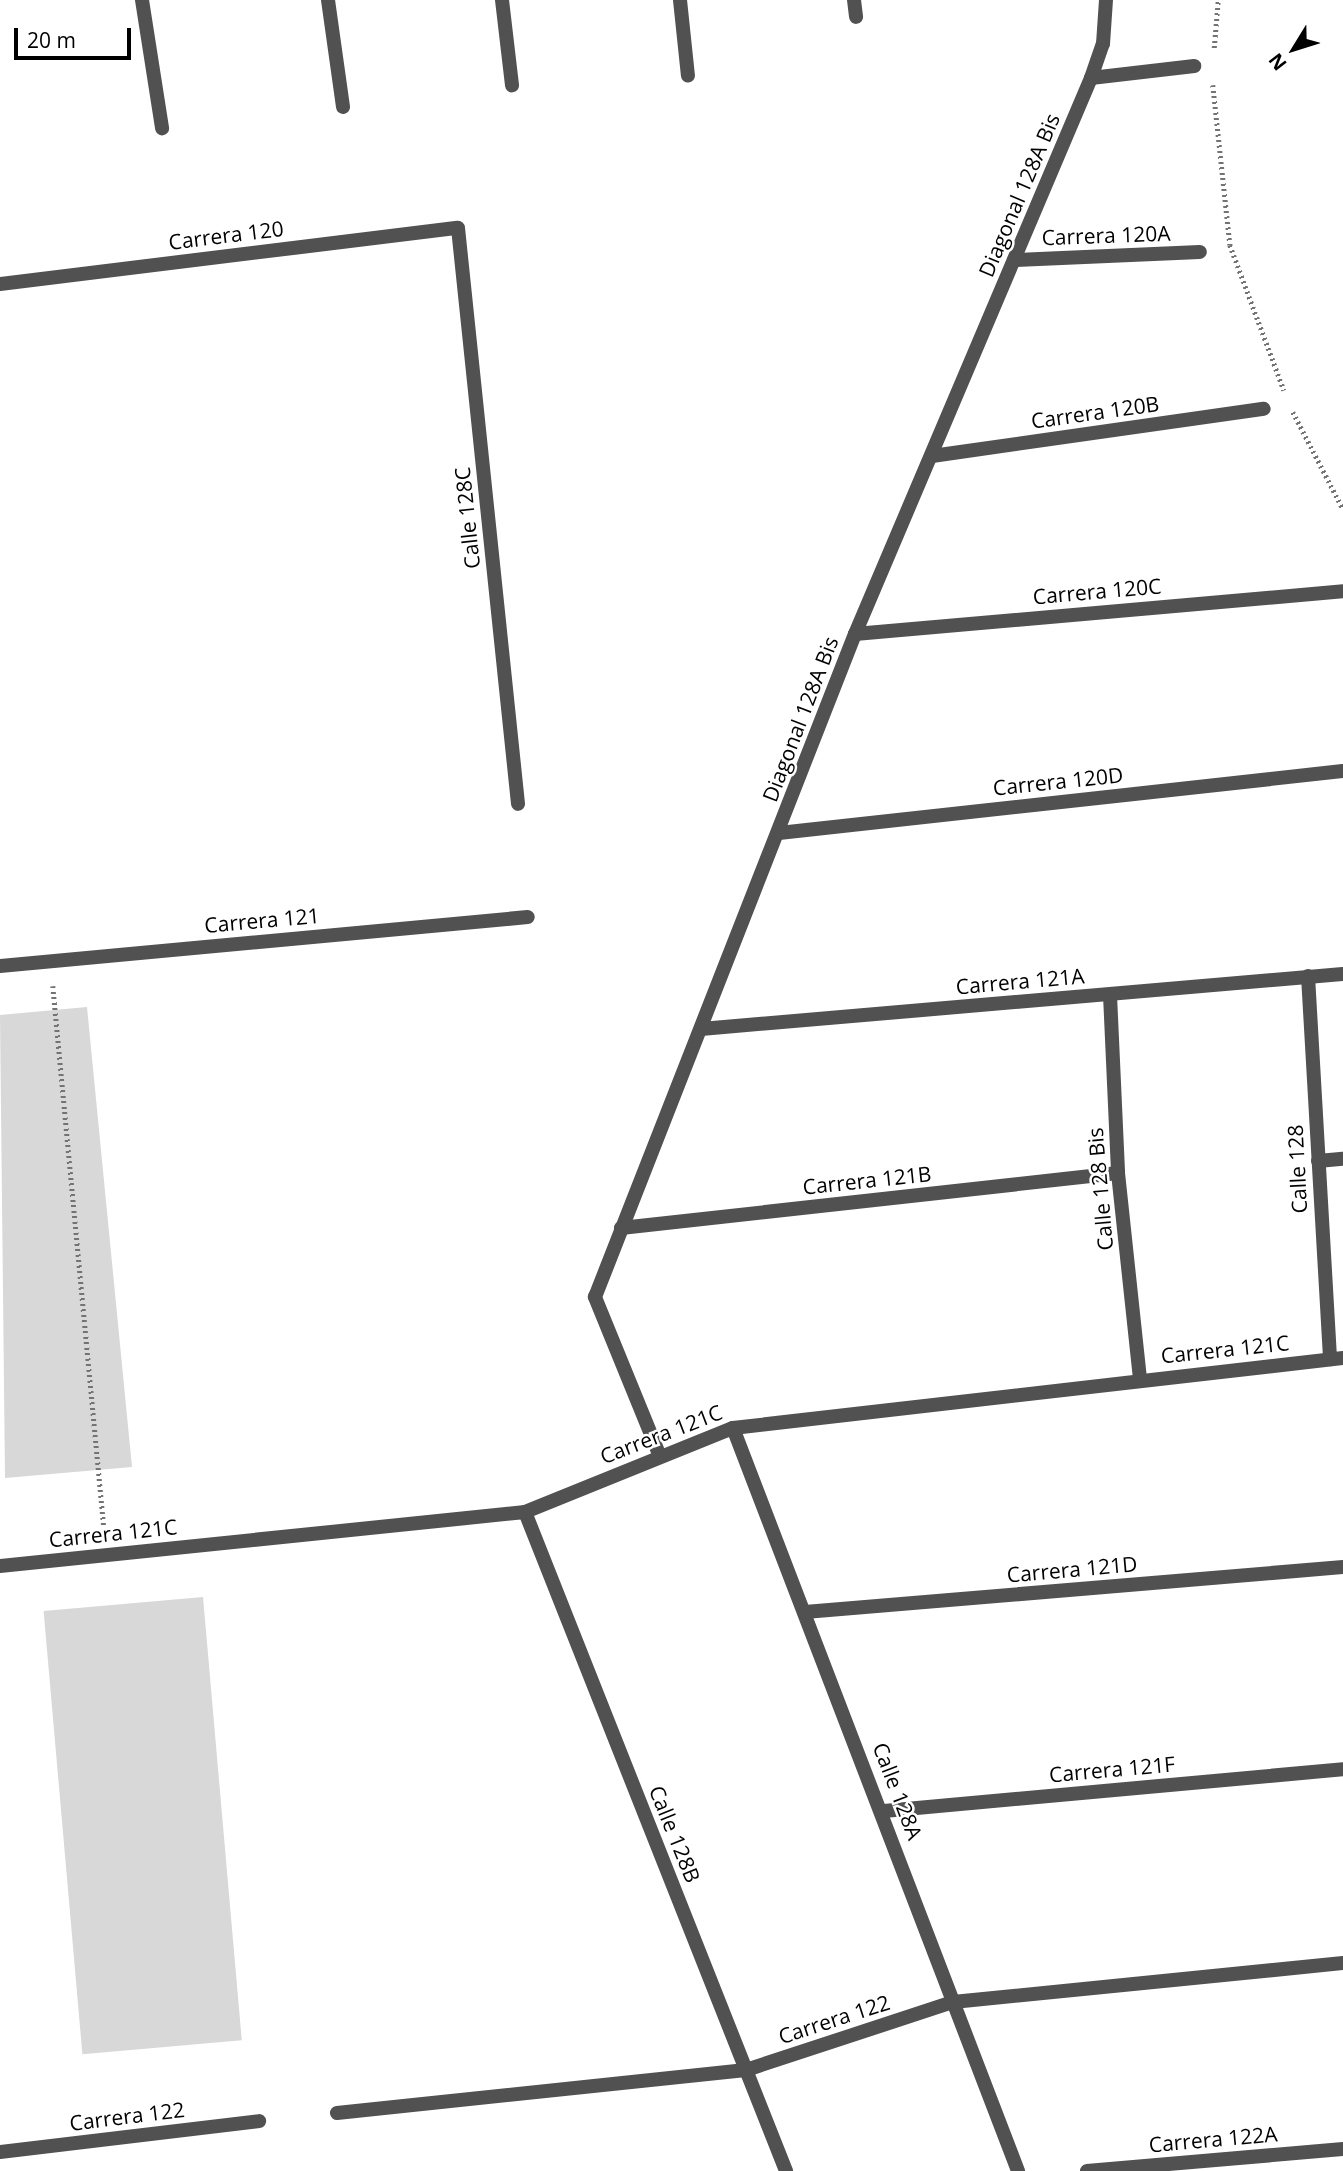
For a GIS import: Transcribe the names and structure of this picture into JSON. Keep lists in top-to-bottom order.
{
  "streets": {
    "street": [
      "Diagonal 128A Bis",
      "Carrera 120",
      "Carrera 120A",
      "Carrera 120B",
      "Calle 128C",
      "Carrera 120C",
      "Carrera 120D",
      "Carrera 121",
      "Carrera 121A",
      "Calle 128",
      "Carrera 121B",
      "Calle 128 Bis",
      "Carrera 121C",
      "Carrera 121D",
      "Carrera 121F",
      "Calle 128A",
      "Calle 128B",
      "Carrera 122",
      "Carrera 122A"
    ]
  },
  "crossings": [
    ["Diagonal 128A Bis", "Carrera 120A"],
    ["Diagonal 128A Bis", "Carrera 120B"],
    ["Diagonal 128A Bis", "Carrera 120C"],
    ["Diagonal 128A Bis", "Carrera 120D"],
    ["Diagonal 128A Bis", "Carrera 121A"],
    ["Diagonal 128A Bis", "Carrera 121B"],
    ["Diagonal 128A Bis", "Carrera 121C"],
    ["Carrera 120", "Calle 128C"],
    ["Carrera 121A", "Calle 128"],
    ["Carrera 121A", "Calle 128 Bis"],
    ["Calle 128", "Carrera 121C"],
    ["Carrera 121B", "Calle 128 Bis"],
    ["Calle 128 Bis", "Carrera 121C"],
    ["Carrera 121C", "Calle 128A"],
    ["Carrera 121C", "Calle 128B"],
    ["Carrera 121D", "Calle 128A"],
    ["Carrera 121F", "Calle 128A"],
    ["Calle 128A", "Carrera 122"],
    ["Calle 128B", "Carrera 122"]
  ],
  "scale_bar": "20 m",
  "north": "bottom left"
}
